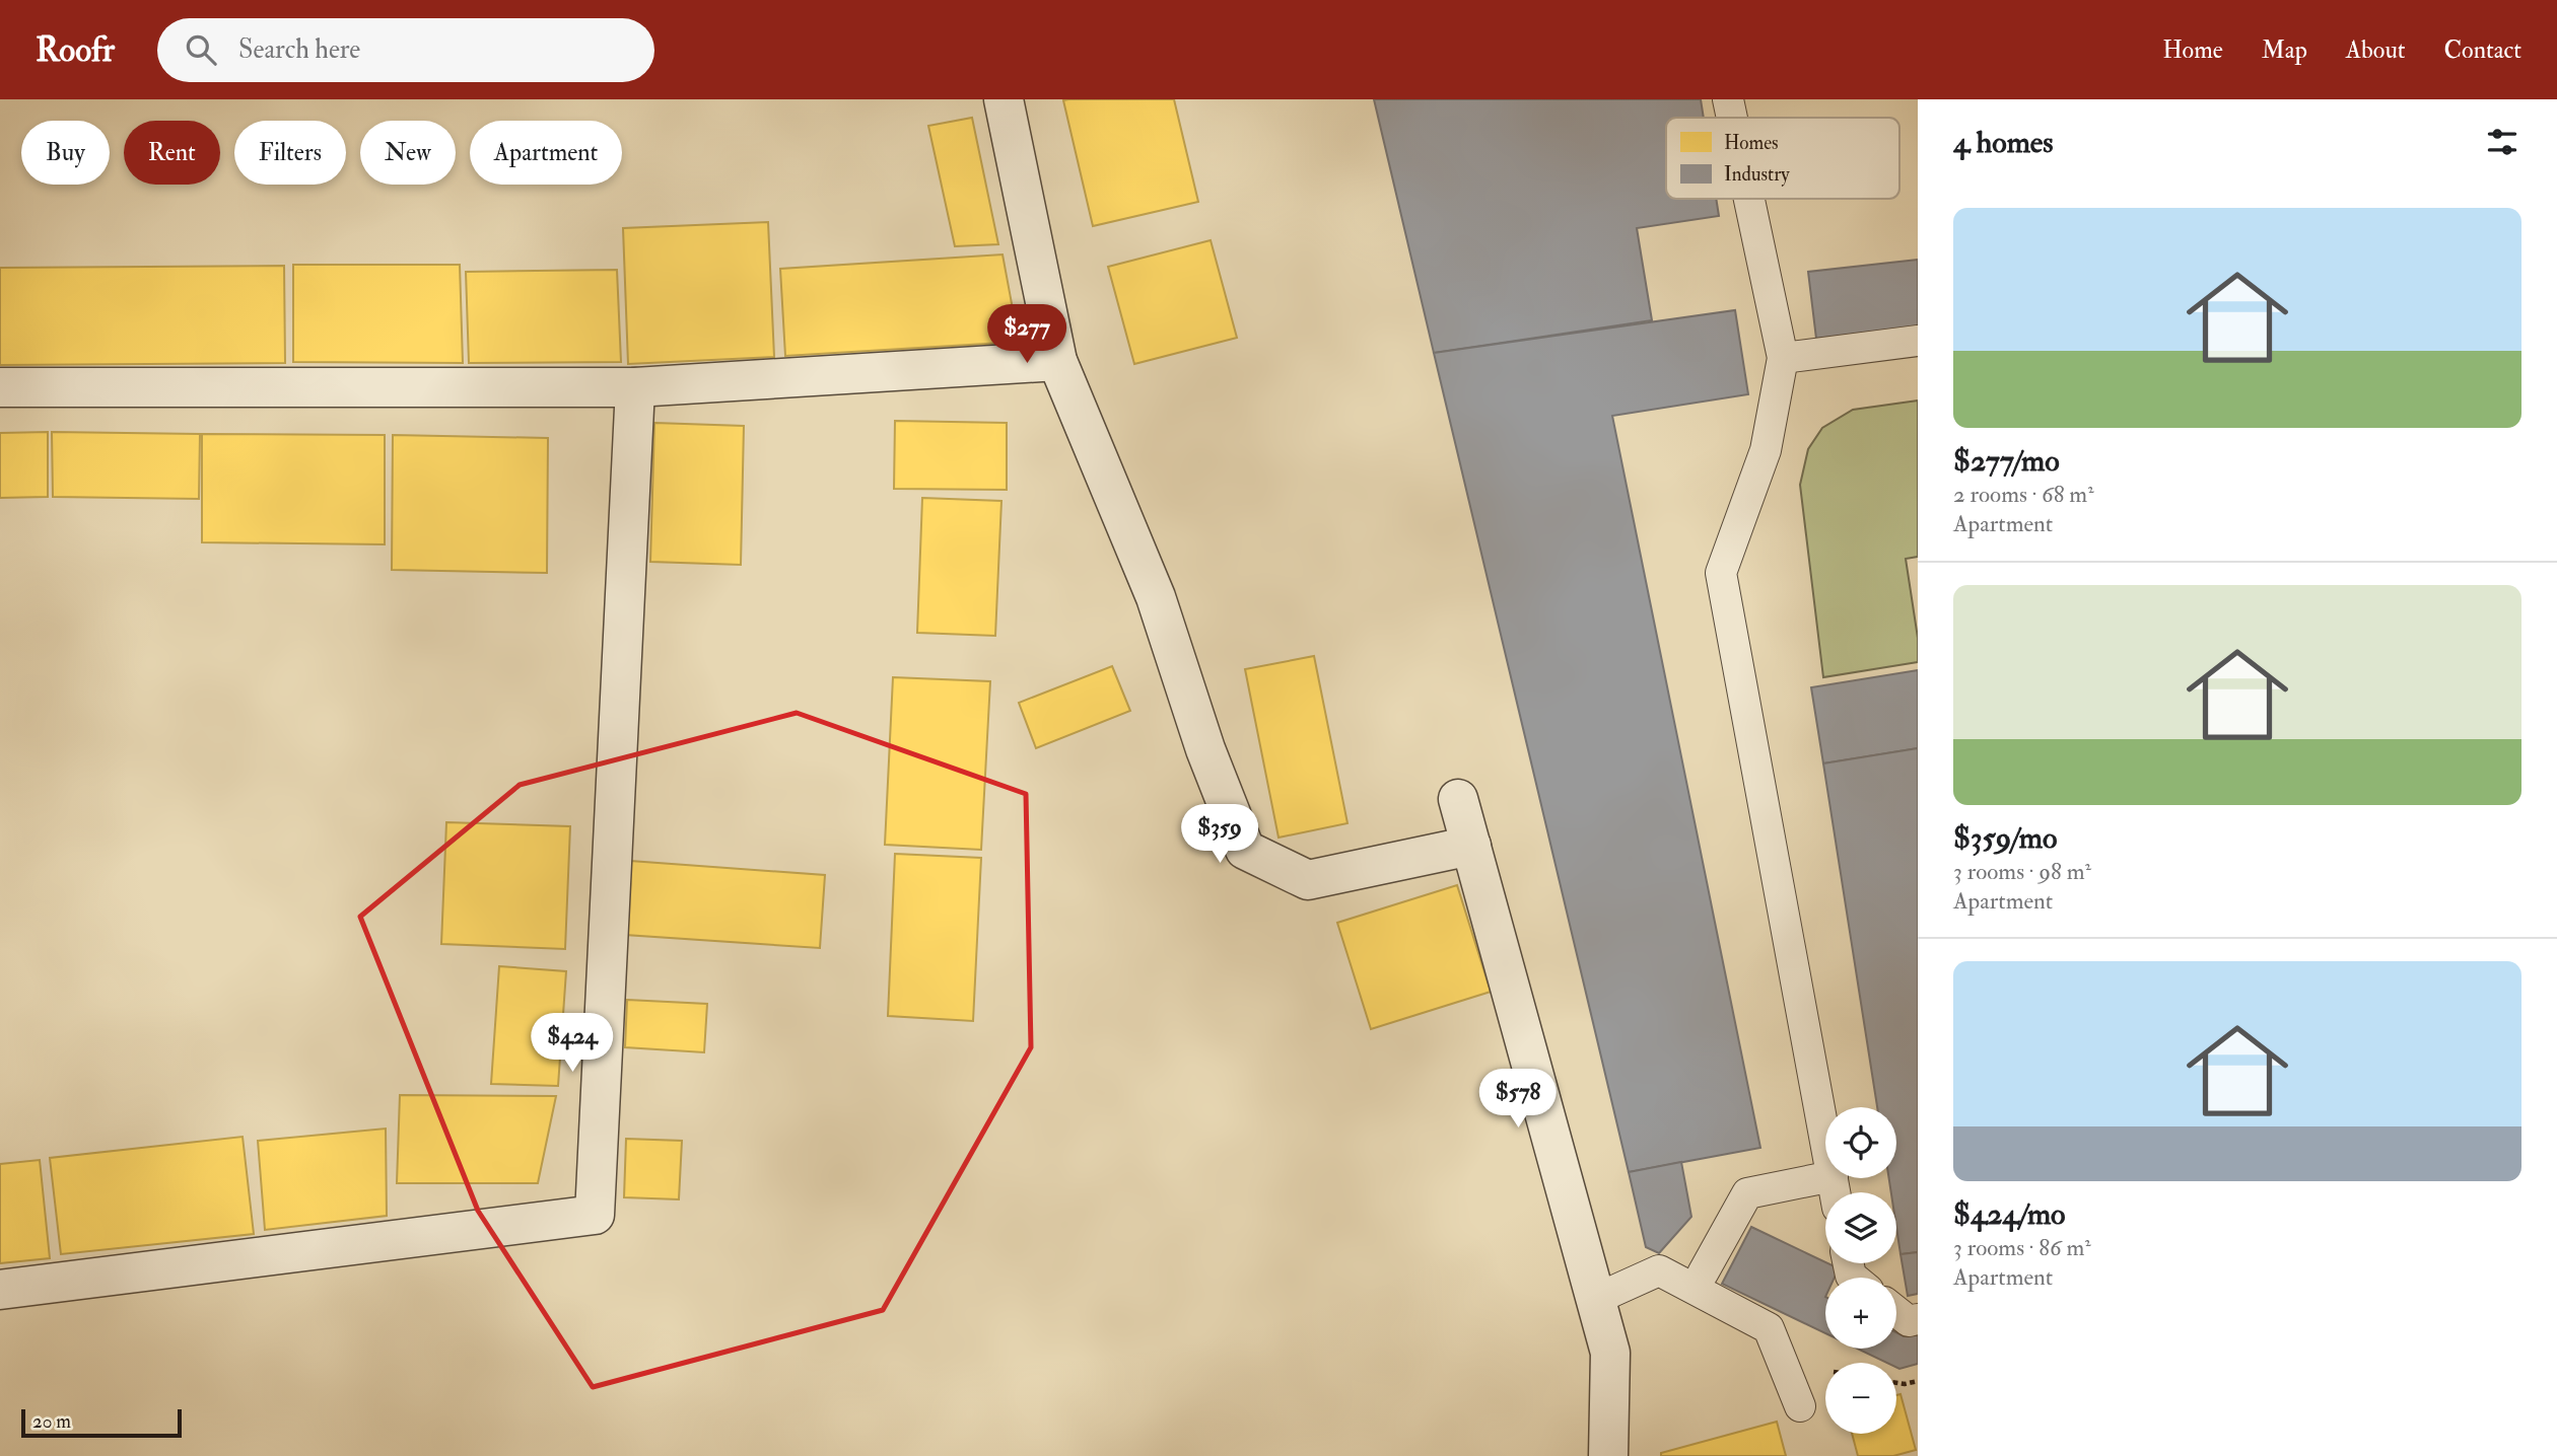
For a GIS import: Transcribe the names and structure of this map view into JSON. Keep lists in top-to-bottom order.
{
  "legend": ["Homes", "Industry"],
  "scale_bar": "20 m",
  "page": {
    "header": "Roofr",
    "search": "Search here",
    "nav": [
      "Home",
      "Map",
      "About",
      "Contact"
    ],
    "heading": "4 homes",
    "chip": [
      "Buy",
      "Rent",
      "Filters",
      "New",
      "Apartment"
    ],
    "list": [
      {
        "name": "$277/mo",
        "note": "2 rooms · 68 m² · Apartment"
      },
      {
        "name": "$359/mo",
        "note": "3 rooms · 98 m² · Apartment"
      },
      {
        "name": "$424/mo",
        "note": "3 rooms · 86 m² · Apartment"
      }
    ],
    "price": [
      "$277",
      "$359",
      "$424",
      "$578"
    ],
    "map_buttons": ["+", "−"],
    "scale": "20 m"
  }
}
